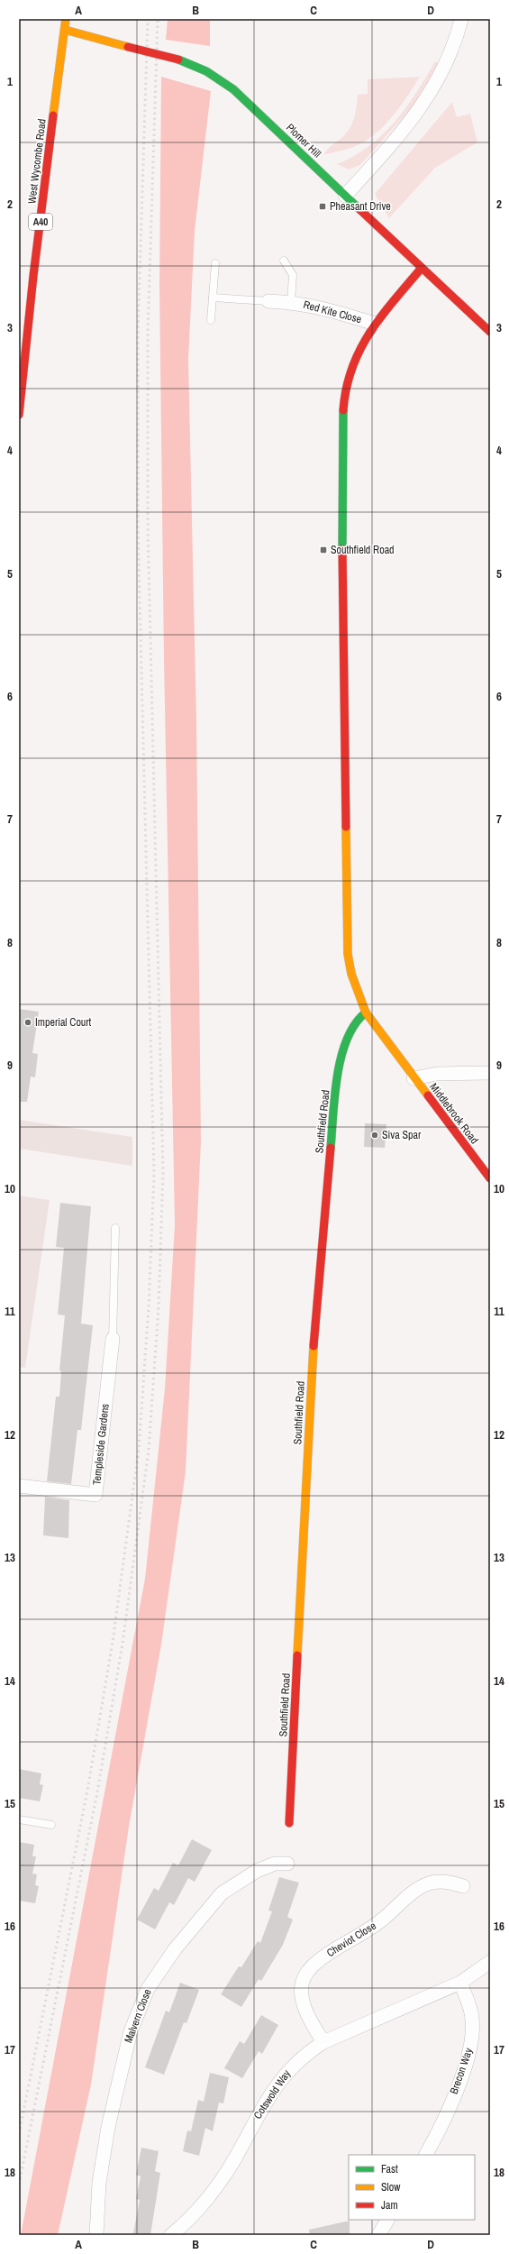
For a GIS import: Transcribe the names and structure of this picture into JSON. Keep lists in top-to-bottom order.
{
  "streets": {
    "street": [
      "Plomer Hill",
      "West Wycombe Road",
      "A40",
      "Red Kite Close",
      "Middlebrook Road",
      "Southfield Road",
      "Templeside Gardens",
      "Cheviot Close",
      "Malvern Close",
      "Brecon Way",
      "Cotswold Way"
    ]
  },
  "crossings": [
    ["Plomer Hill", "West Wycombe Road"],
    ["Cheviot Close", "Cotswold Way"],
    ["Brecon Way", "Cotswold Way"]
  ],
  "places": {
    "transit": ["Pheasant Drive", "Southfield Road"],
    "other": ["Imperial Court", "Siva Spar"]
  },
  "legend": ["Fast", "Slow", "Jam"],
  "grid": {
    "columns": [
      "A",
      "B",
      "C",
      "D"
    ],
    "rows": [
      "1",
      "2",
      "3",
      "4",
      "5",
      "6",
      "7",
      "8",
      "9",
      "10",
      "11",
      "12",
      "13",
      "14",
      "15",
      "16",
      "17",
      "18"
    ]
  }
}
